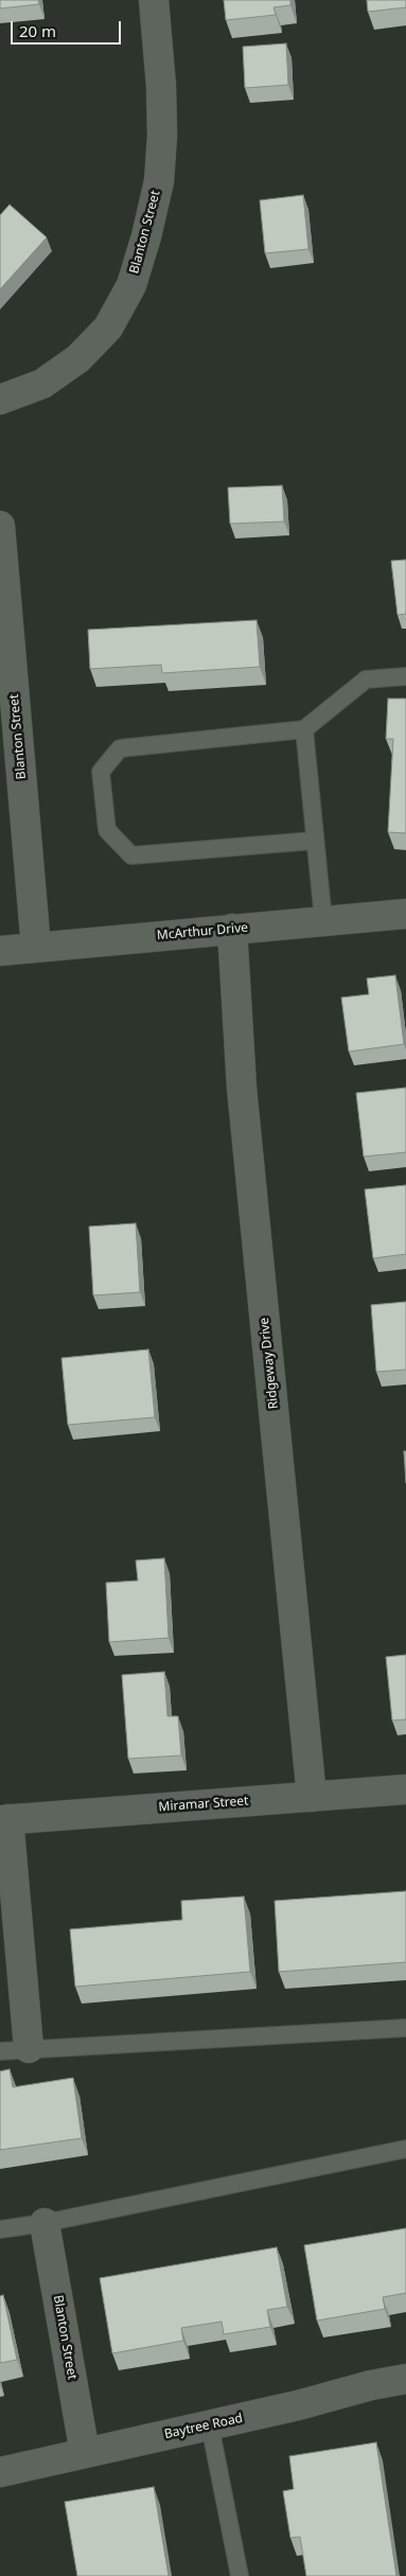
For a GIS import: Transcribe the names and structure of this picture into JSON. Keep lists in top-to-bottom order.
{
  "streets": {
    "street": [
      "Blanton Street",
      "McArthur Drive",
      "Ridgeway Drive",
      "Miramar Street",
      "Baytree Road"
    ]
  },
  "crossings": [
    ["Blanton Street", "McArthur Drive"],
    ["Blanton Street", "Baytree Road"],
    ["McArthur Drive", "Ridgeway Drive"],
    ["Ridgeway Drive", "Miramar Street"]
  ],
  "scale_bar": "20 m"
}
